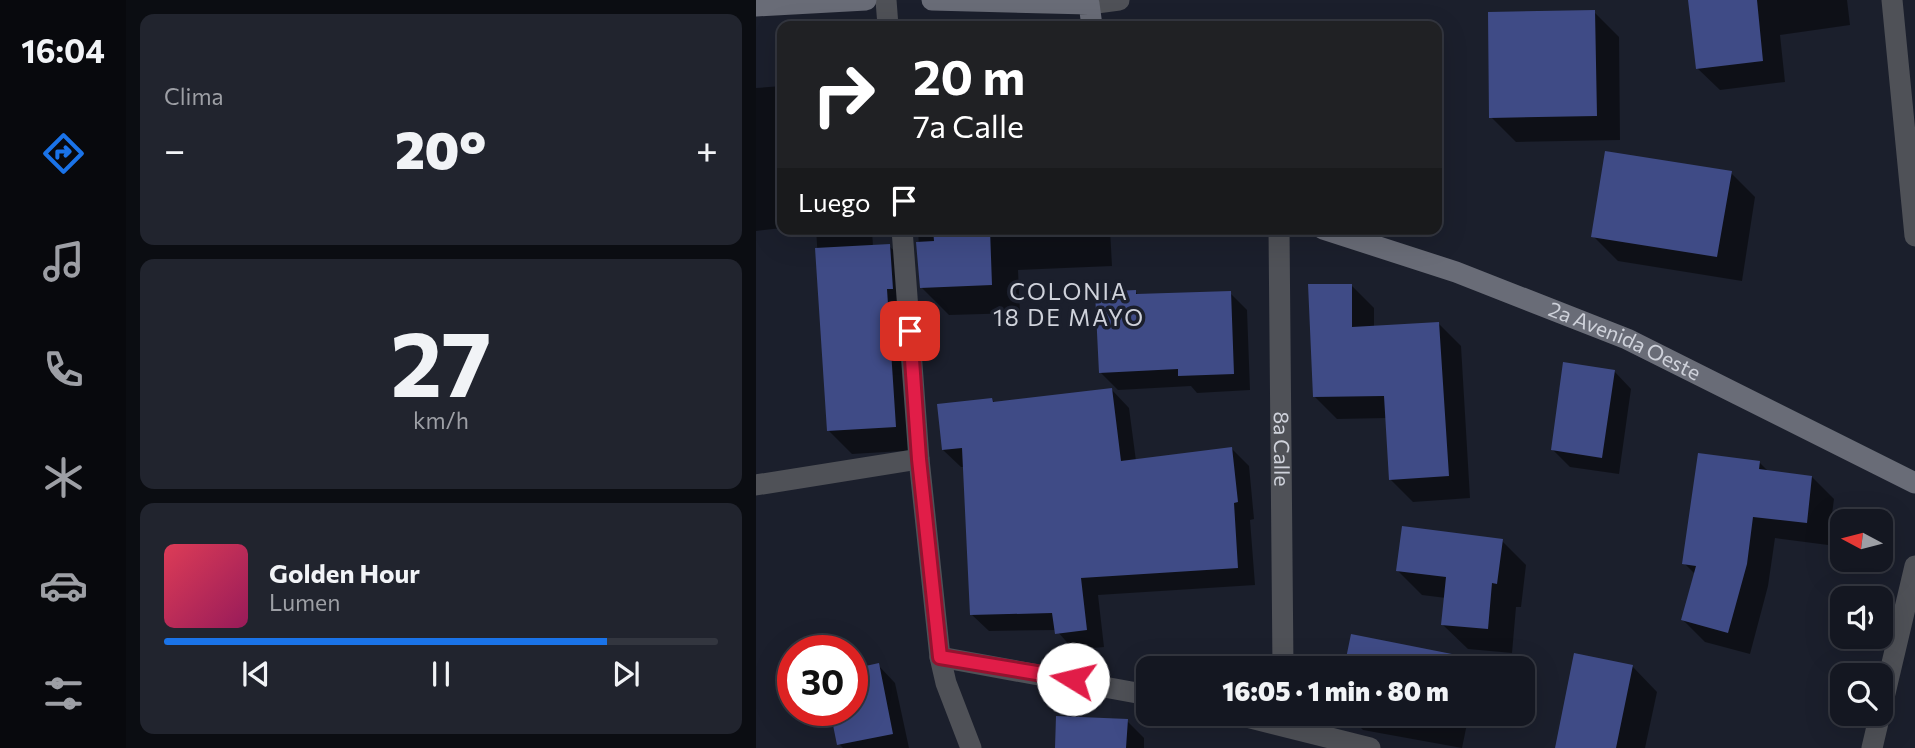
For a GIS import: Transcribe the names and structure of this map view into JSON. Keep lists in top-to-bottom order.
{
  "streets": {
    "street": ["2a Avenida Oeste", "8a Calle"]
  },
  "districts": ["COLONIA 18 DE MAYO"],
  "north": "left",
  "page": {
    "tabs": "16:04",
    "tile": [
      "Clima",
      ["27", "km/h"]
    ],
    "turn": ["20 m", "7a Calle"],
    "heat": ["−", "20°", "+"],
    "then": "Luego",
    "song": ["Golden Hour", "Lumen"],
    "limit": "30",
    "trip": "16:05 · 1 min · 80 m"
  }
}
